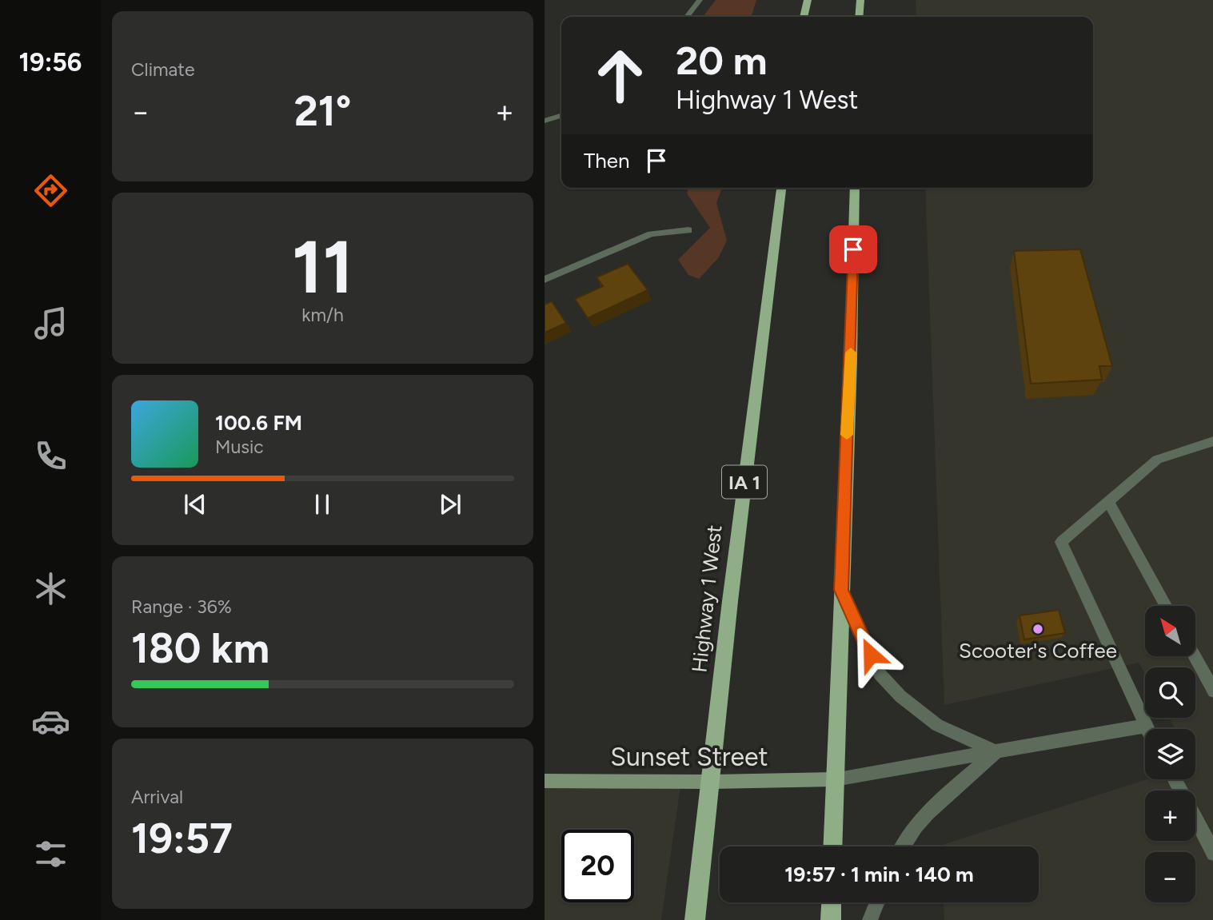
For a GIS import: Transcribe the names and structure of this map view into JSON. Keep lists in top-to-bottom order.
{
  "streets": {
    "main road": ["IA 1", "Highway 1 West"],
    "street": ["Sunset Street"]
  },
  "crossings": [
    ["Highway 1 West", "Sunset Street"]
  ],
  "places": ["Scooter's Coffee"],
  "north": "top left",
  "page": {
    "tabs": "19:56",
    "tile": [
      "Climate",
      ["11", "km/h"],
      ["Range · 36%", "180 km"],
      ["Arrival", "19:57"]
    ],
    "turn": ["20 m", "Highway 1 West"],
    "heat": ["−", "21°", "+"],
    "then": "Then",
    "song": ["100.6 FM", "Music"],
    "map_buttons": ["+", "−"],
    "limit": "20",
    "trip": "19:57 · 1 min · 140 m"
  }
}
